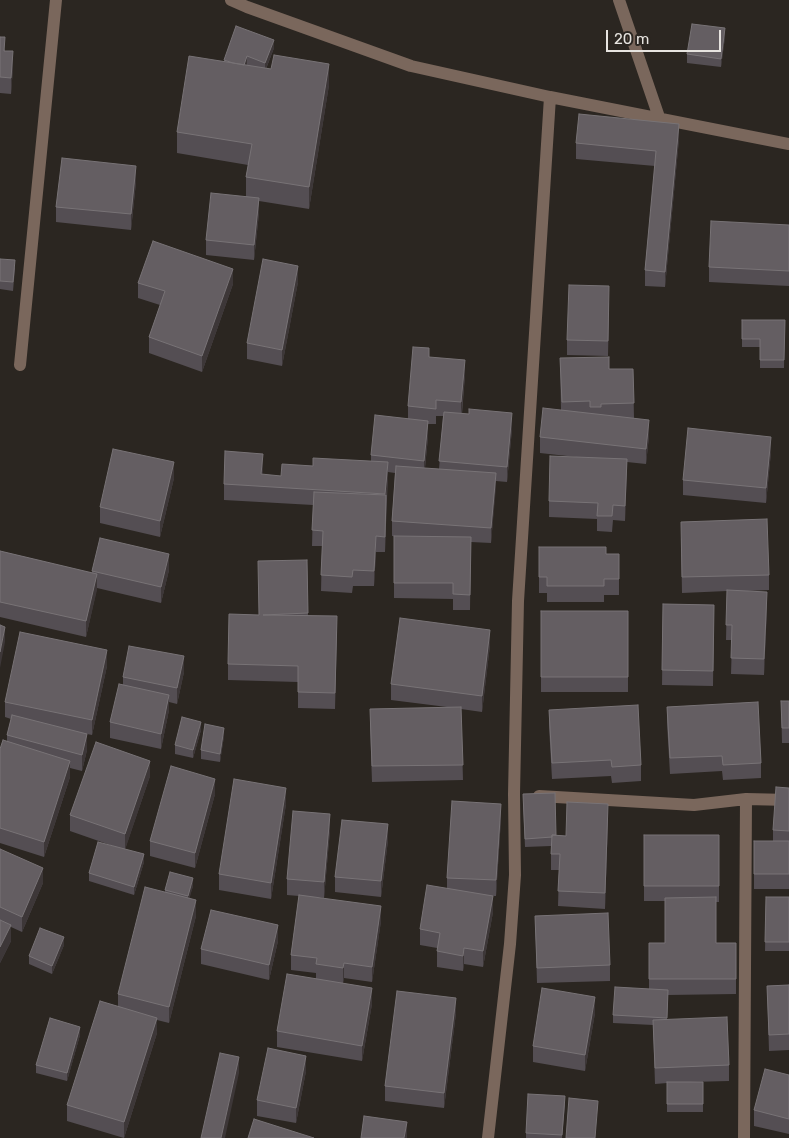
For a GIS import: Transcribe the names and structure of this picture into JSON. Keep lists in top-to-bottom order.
{
  "scale_bar": "20 m"
}
